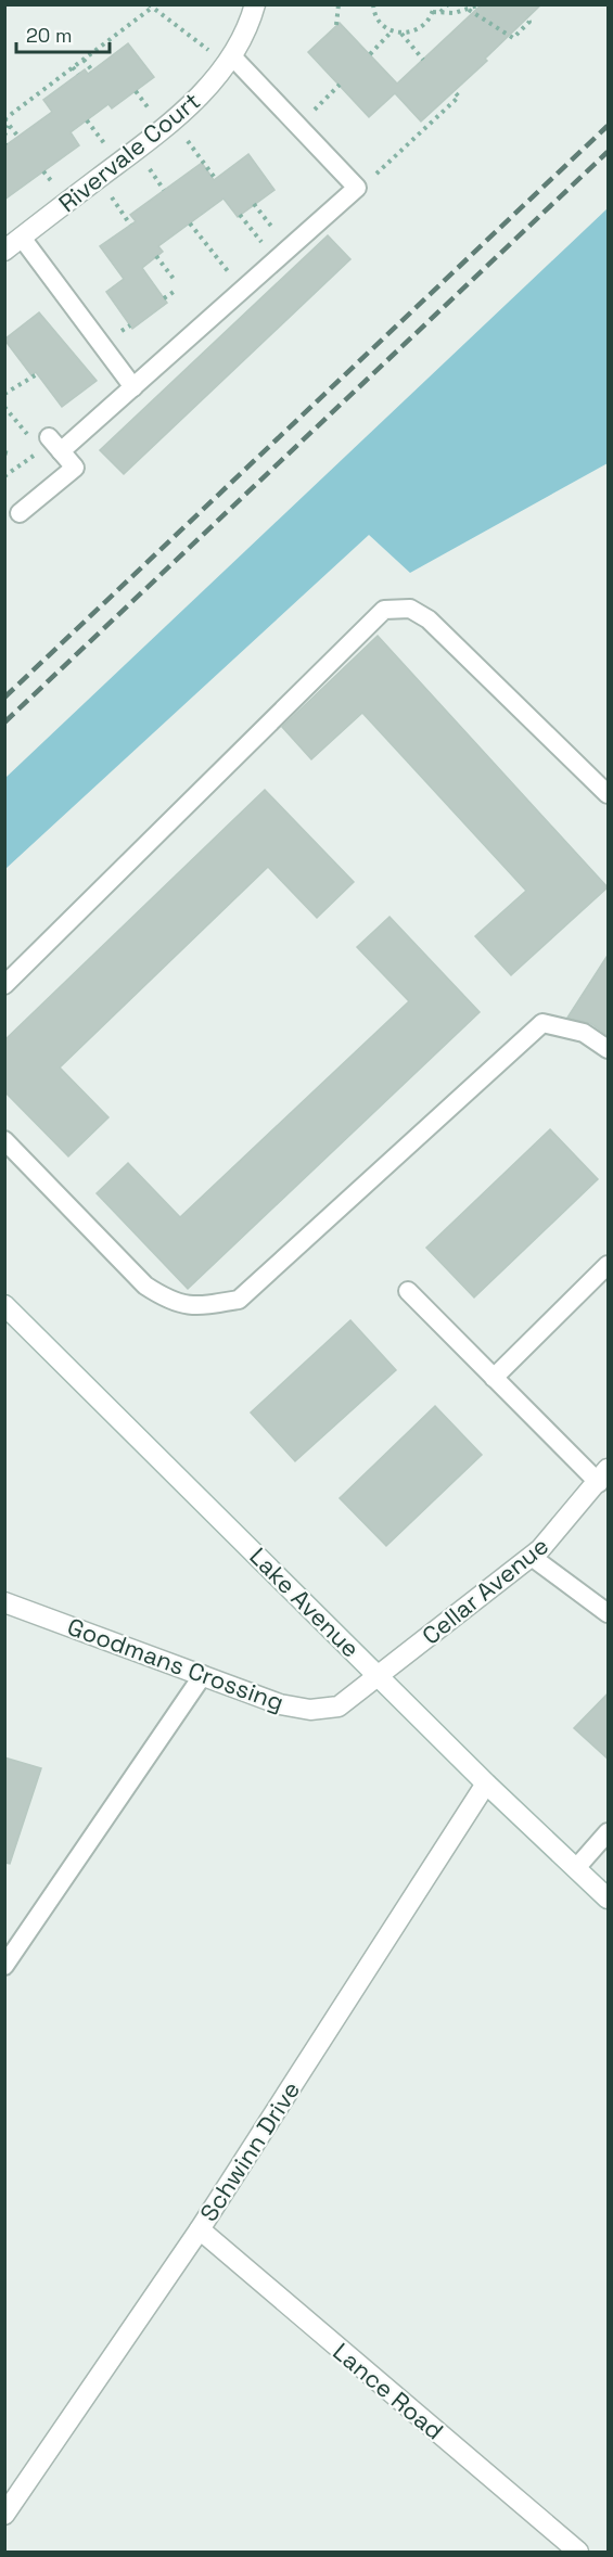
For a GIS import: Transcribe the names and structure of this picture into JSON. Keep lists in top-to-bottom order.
{
  "streets": {
    "street": [
      "Rivervale Court",
      "Cellar Avenue",
      "Lake Avenue",
      "Goodmans Crossing",
      "Schwinn Drive",
      "Lance Road"
    ]
  },
  "crossings": [
    ["Cellar Avenue", "Lake Avenue"],
    ["Cellar Avenue", "Goodmans Crossing"],
    ["Lake Avenue", "Goodmans Crossing"],
    ["Lake Avenue", "Schwinn Drive"],
    ["Schwinn Drive", "Lance Road"]
  ],
  "scale_bar": "20 m"
}
